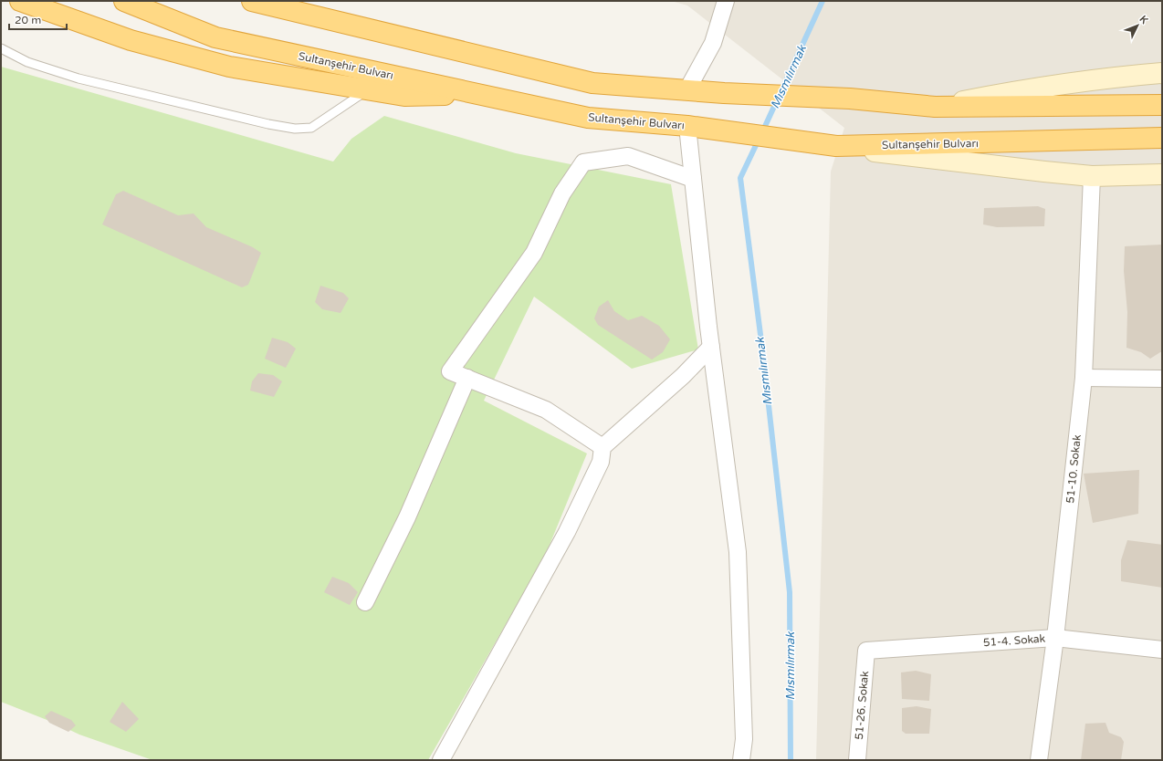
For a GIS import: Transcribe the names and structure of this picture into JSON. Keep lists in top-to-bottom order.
{
  "streets": {
    "highway": ["Sultanşehir Bulvarı"],
    "street": ["51-10. Sokak", "51-4. Sokak", "51-26. Sokak"]
  },
  "crossings": [
    ["51-10. Sokak", "51-4. Sokak"],
    ["51-4. Sokak", "51-26. Sokak"]
  ],
  "water": ["Mısmılırmak"],
  "scale_bar": "20 m",
  "north": "top right"
}
